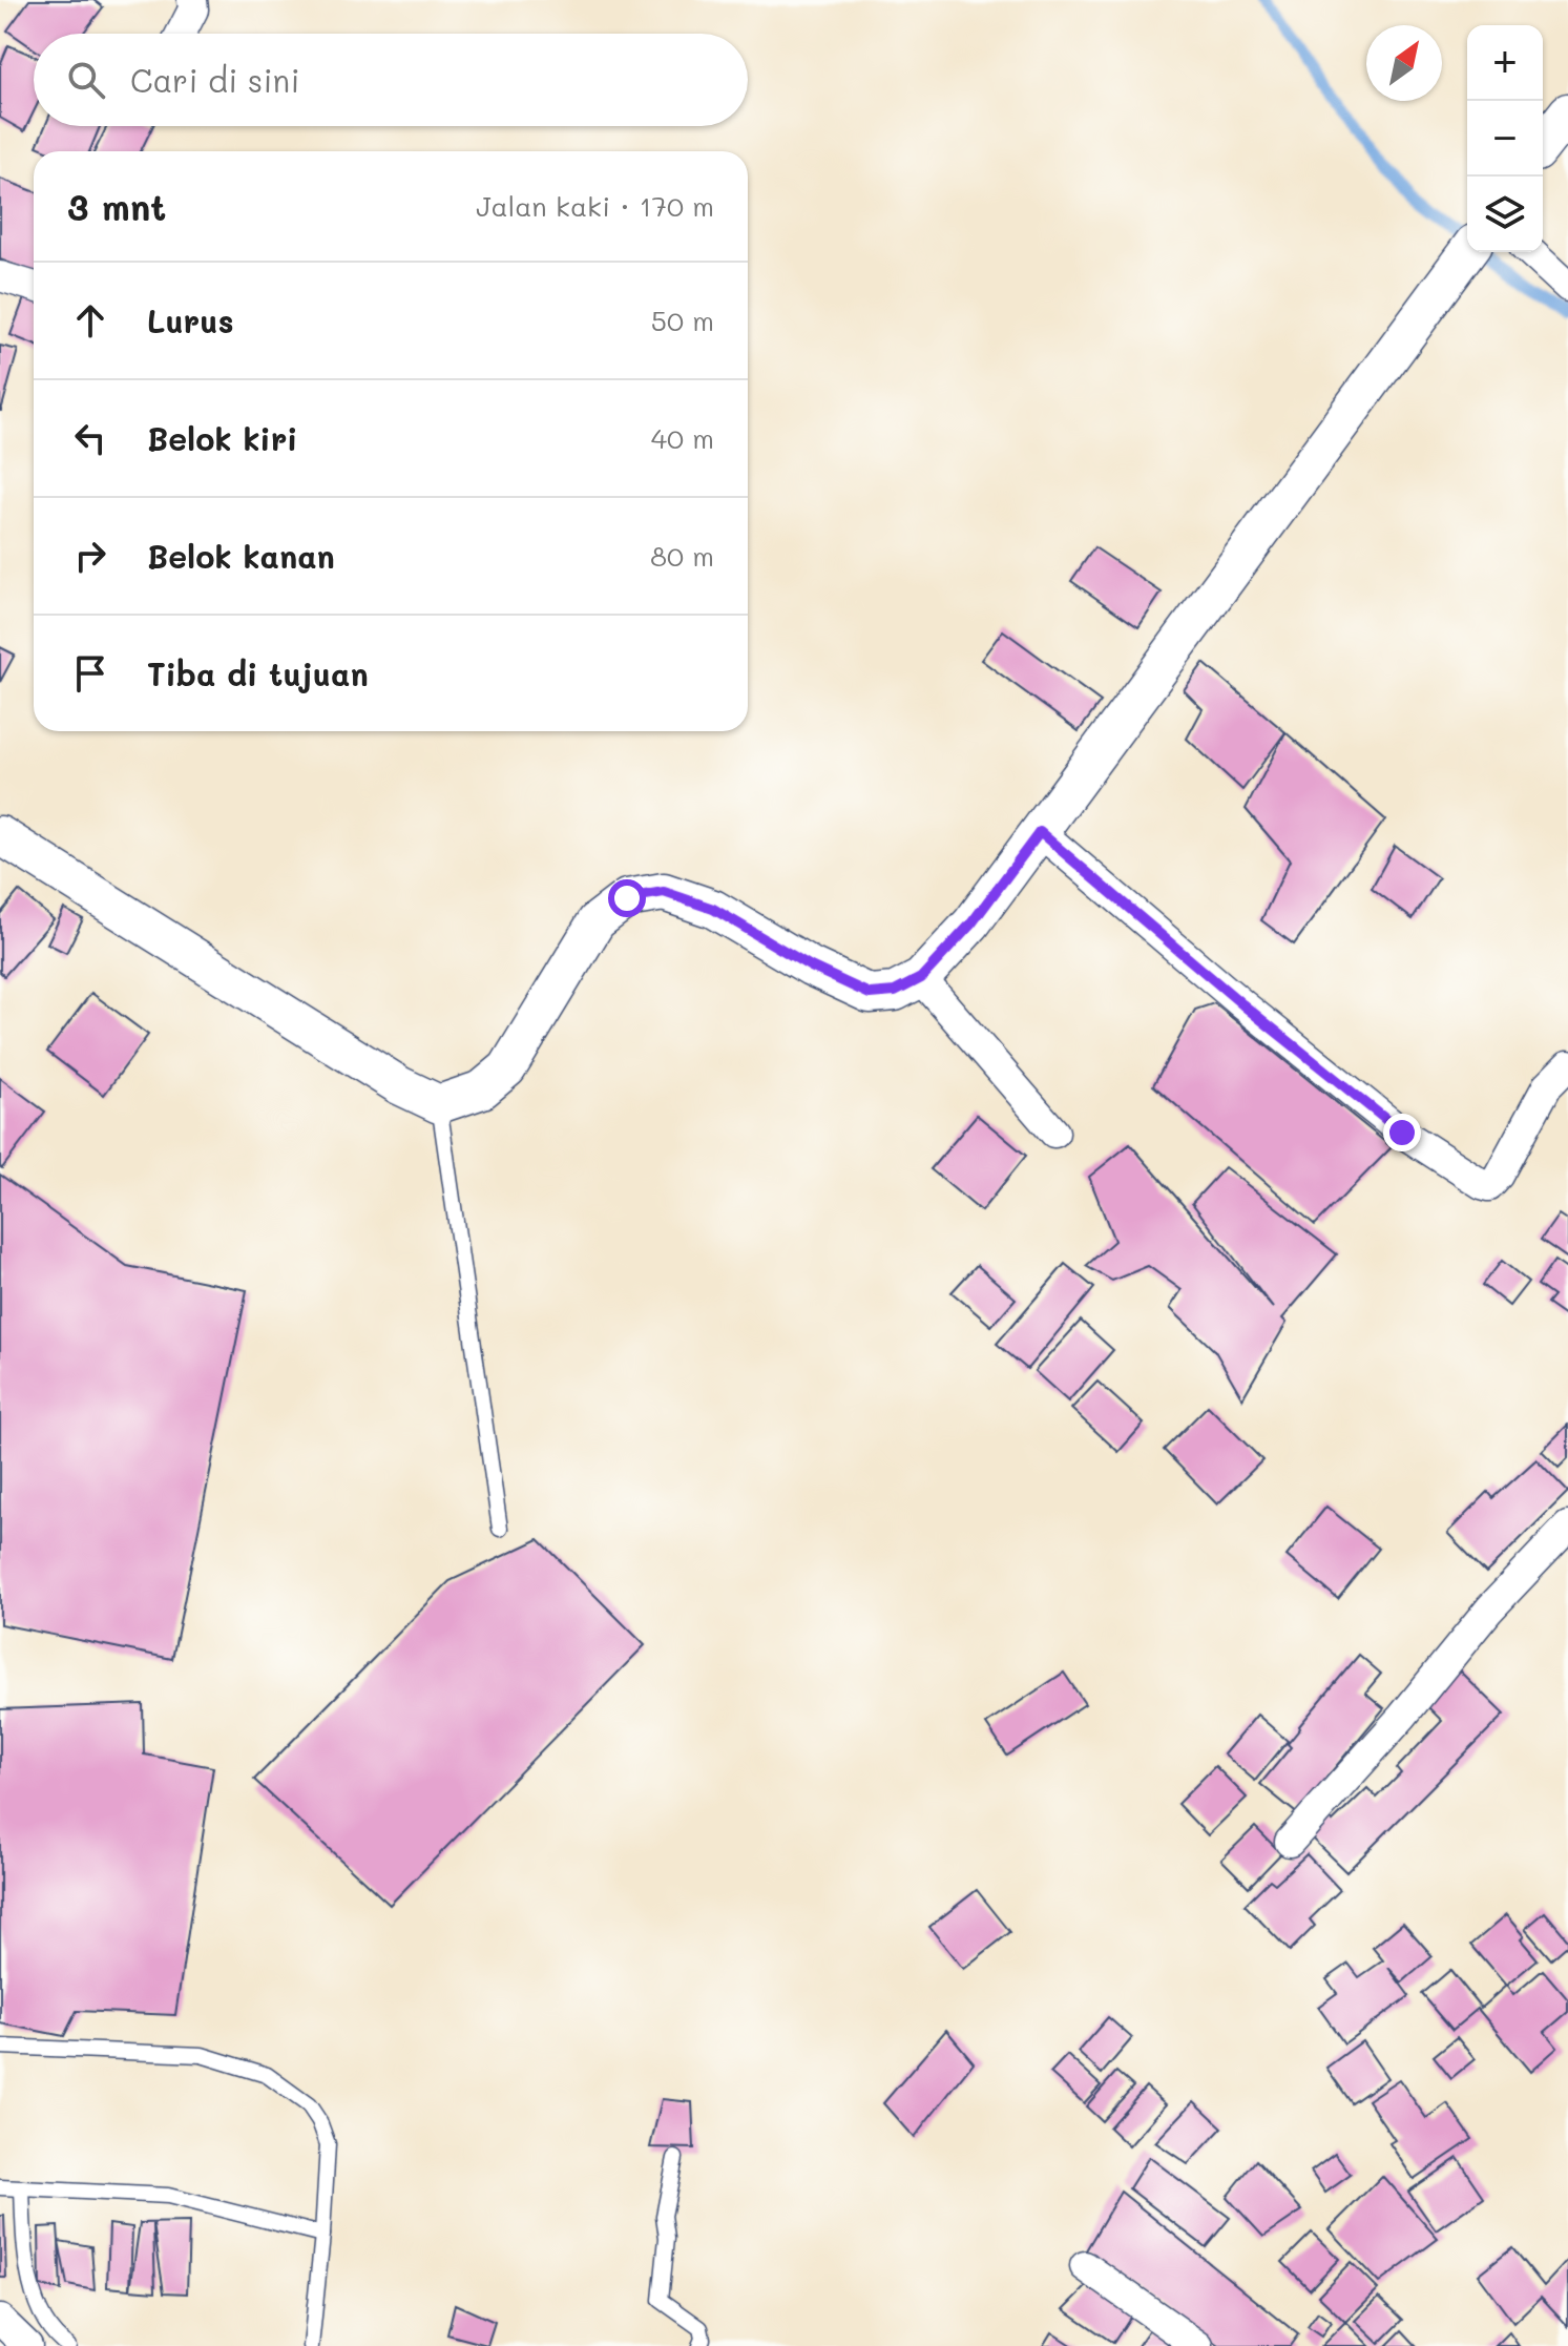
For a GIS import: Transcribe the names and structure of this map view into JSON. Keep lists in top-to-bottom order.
{
  "north": "top right",
  "page": {
    "map_buttons": ["+", "−"],
    "search": "Cari di sini",
    "heading": ["3 mnt", "Jalan kaki · 170 m"],
    "list": [
      ["Lurus", "50 m"],
      ["Belok kiri", "40 m"],
      ["Belok kanan", "80 m"],
      "Tiba di tujuan"
    ]
  }
}
